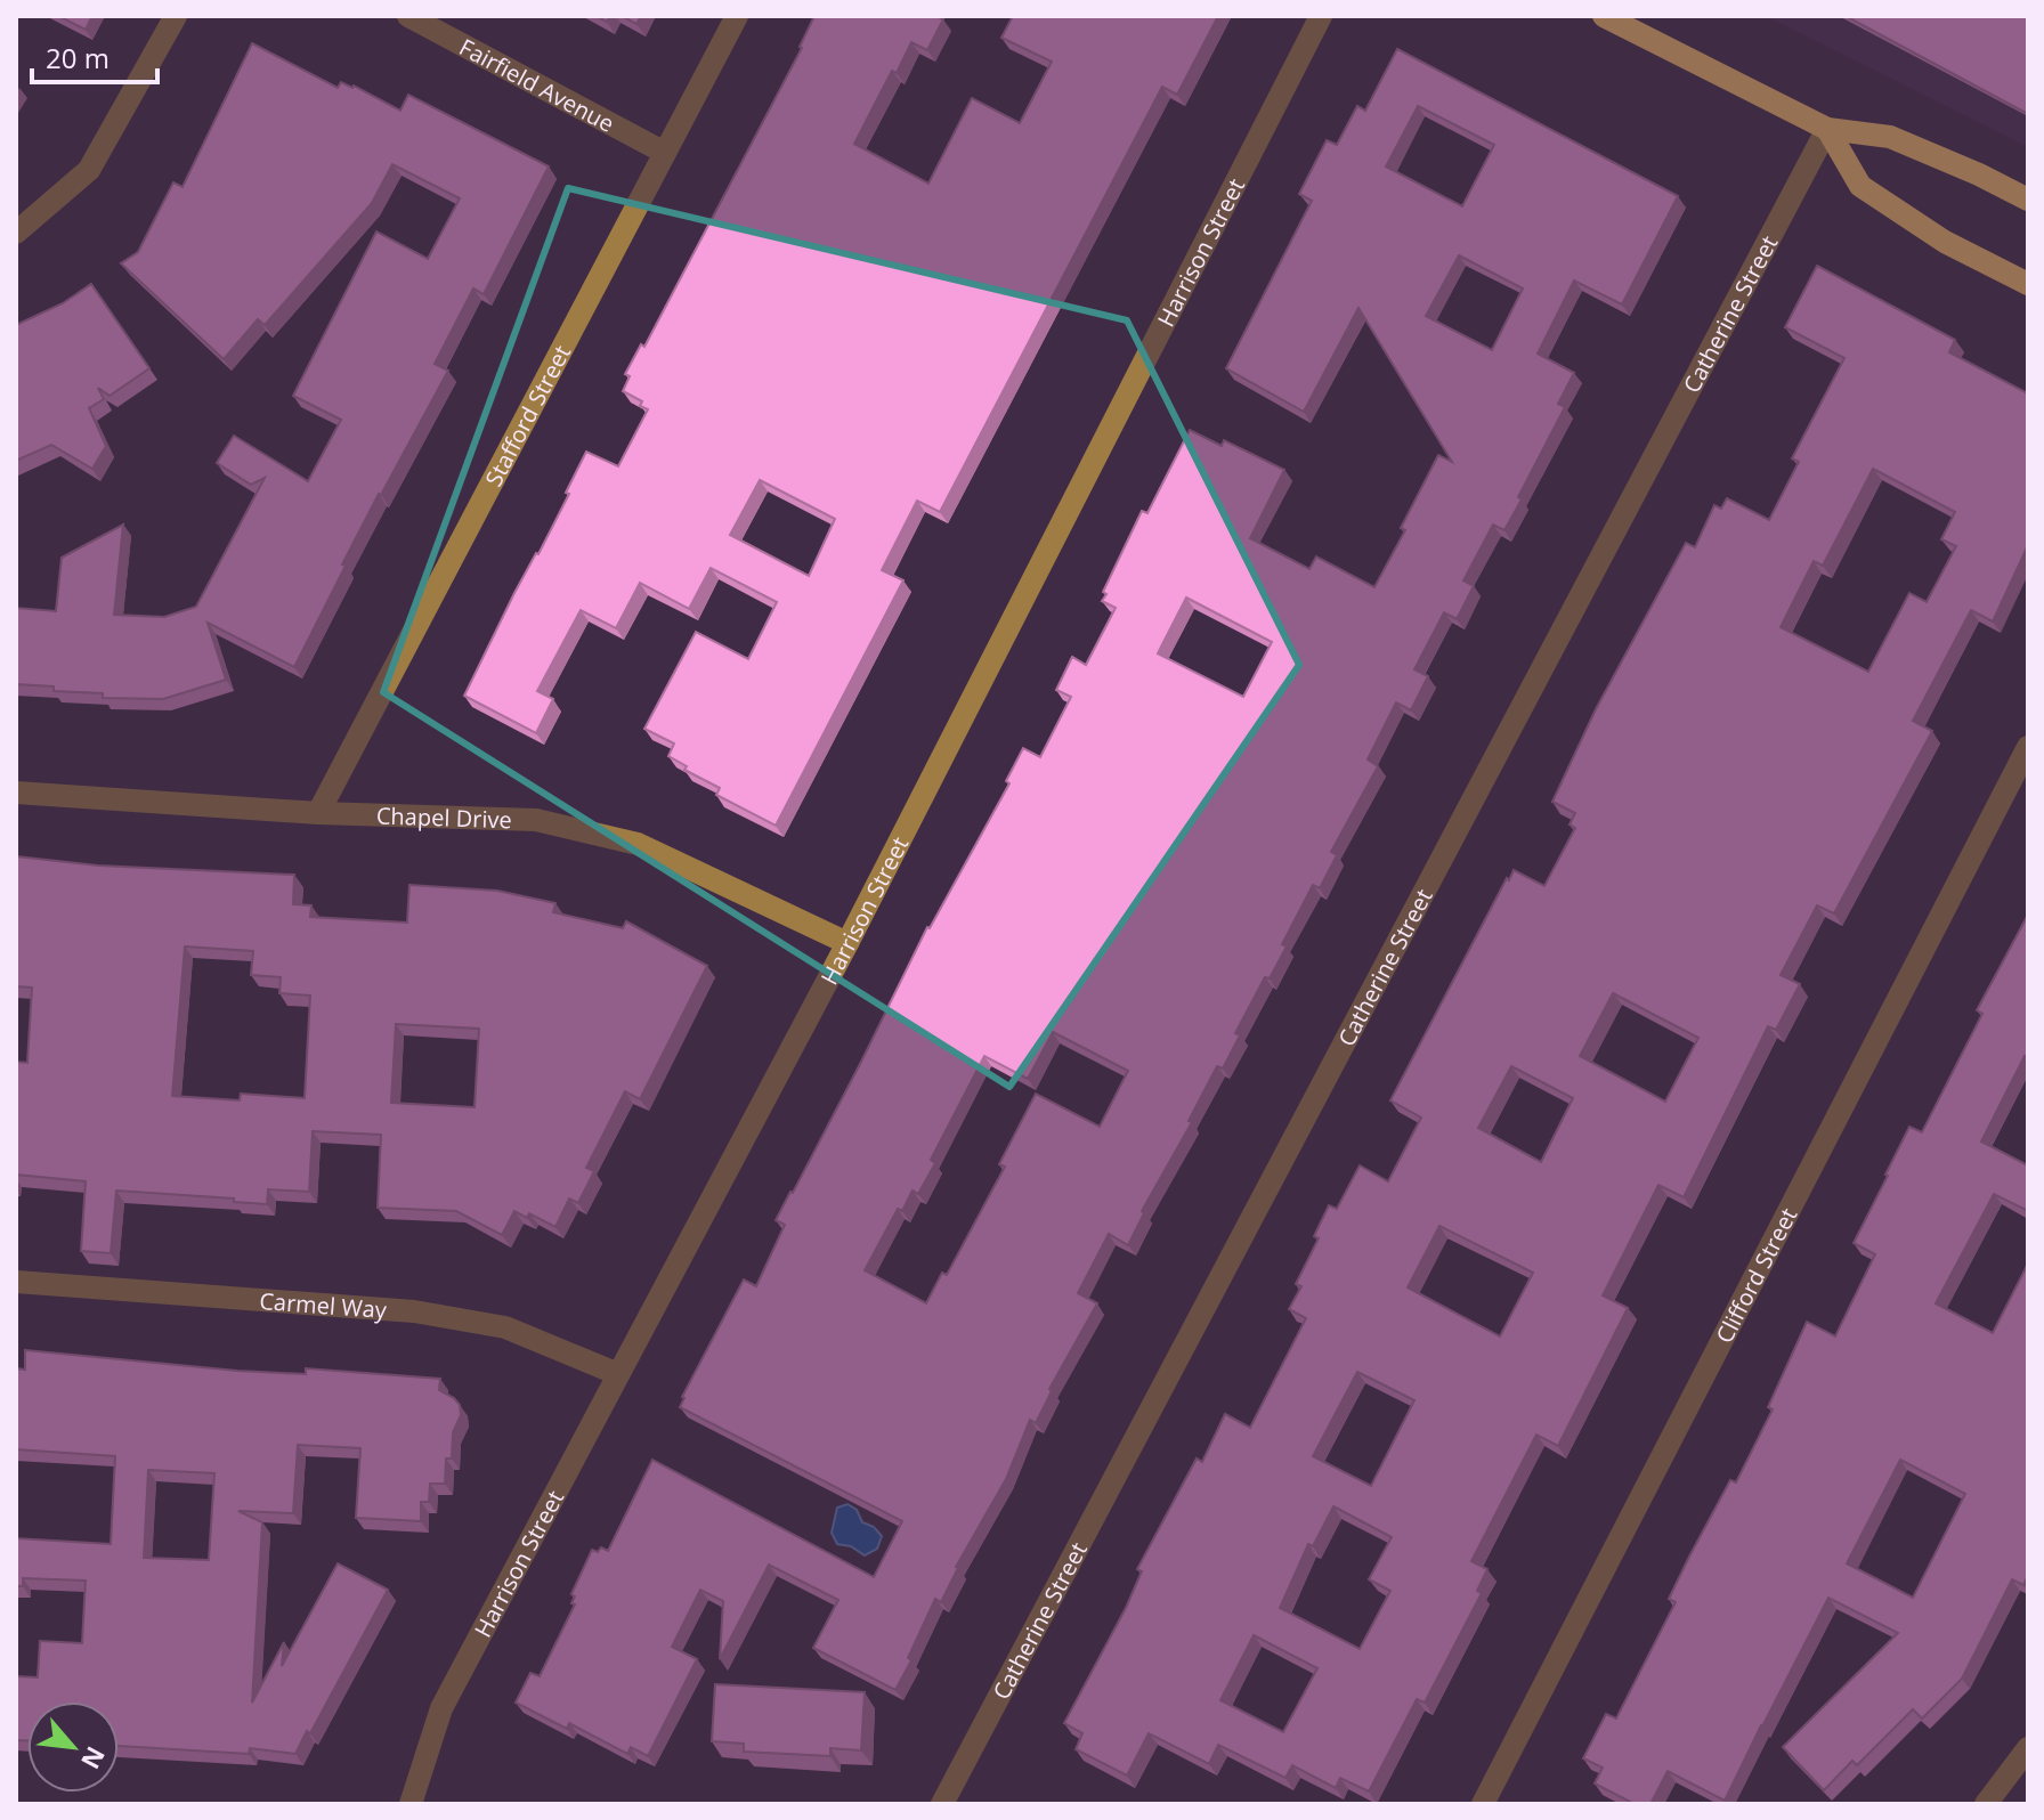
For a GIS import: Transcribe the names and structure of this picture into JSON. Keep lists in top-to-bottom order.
{
  "streets": {
    "street": [
      "Fairfield Avenue",
      "Harrison Street",
      "Catherine Street",
      "Stafford Street",
      "Chapel Drive",
      "Clifford Street",
      "Carmel Way"
    ]
  },
  "crossings": [
    ["Fairfield Avenue", "Stafford Street"],
    ["Harrison Street", "Chapel Drive"],
    ["Harrison Street", "Carmel Way"],
    ["Stafford Street", "Chapel Drive"]
  ],
  "scale_bar": "20 m",
  "north": "bottom right"
}
